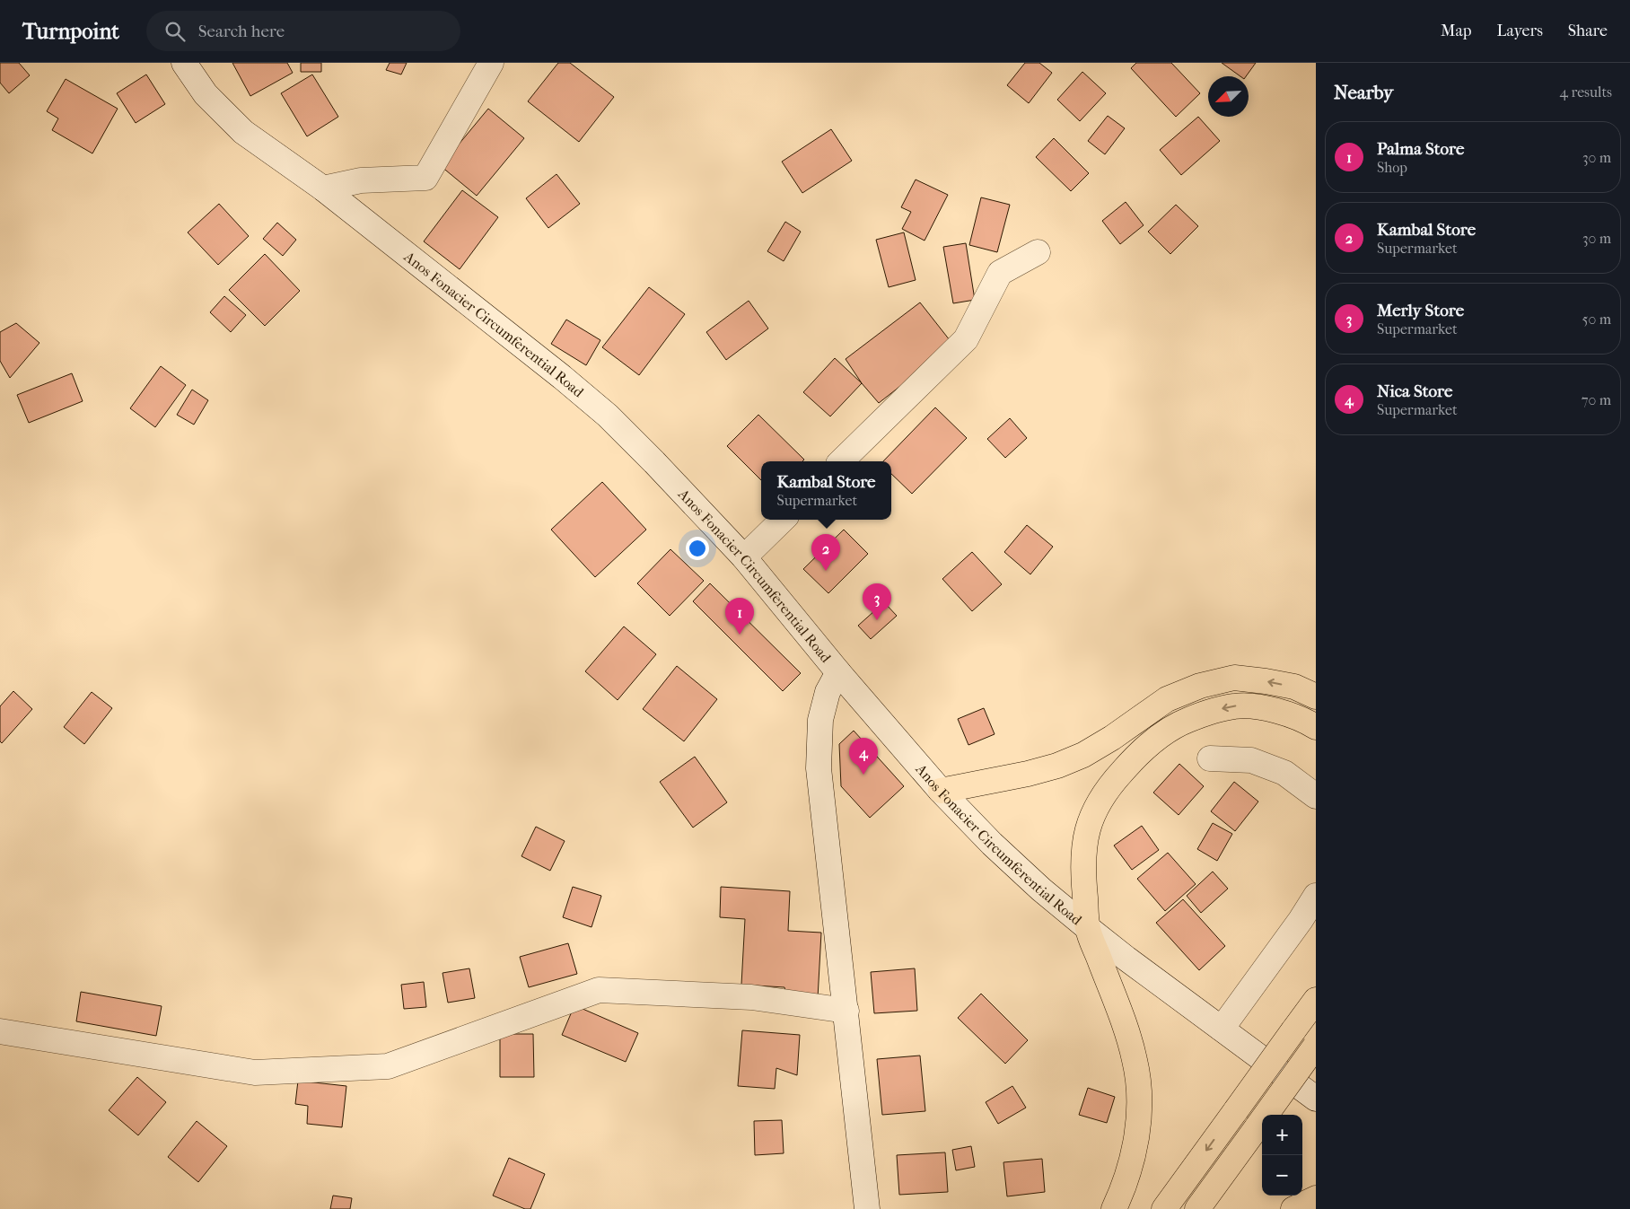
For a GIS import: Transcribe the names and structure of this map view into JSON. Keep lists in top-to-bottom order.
{
  "streets": {
    "street": ["Anos Fonacier Circumferential Road"]
  },
  "north": "bottom left",
  "page": {
    "header": "Turnpoint",
    "search": "Search here",
    "nav": ["Map", "Layers", "Share"],
    "heading": ["Nearby", "4 results"],
    "list": [
      {
        "mark": "1",
        "name": "Palma Store",
        "note": "Shop",
        "value": "30 m"
      },
      {
        "mark": "2",
        "name": "Kambal Store",
        "note": "Supermarket",
        "value": "30 m"
      },
      {
        "mark": "3",
        "name": "Merly Store",
        "note": "Supermarket",
        "value": "50 m"
      },
      {
        "mark": "4",
        "name": "Nica Store",
        "note": "Supermarket",
        "value": "70 m"
      }
    ],
    "popup": ["Kambal Store", "Supermarket"],
    "pins": [
      "2",
      "3",
      "1",
      "4"
    ],
    "map_buttons": ["+", "−"]
  }
}
